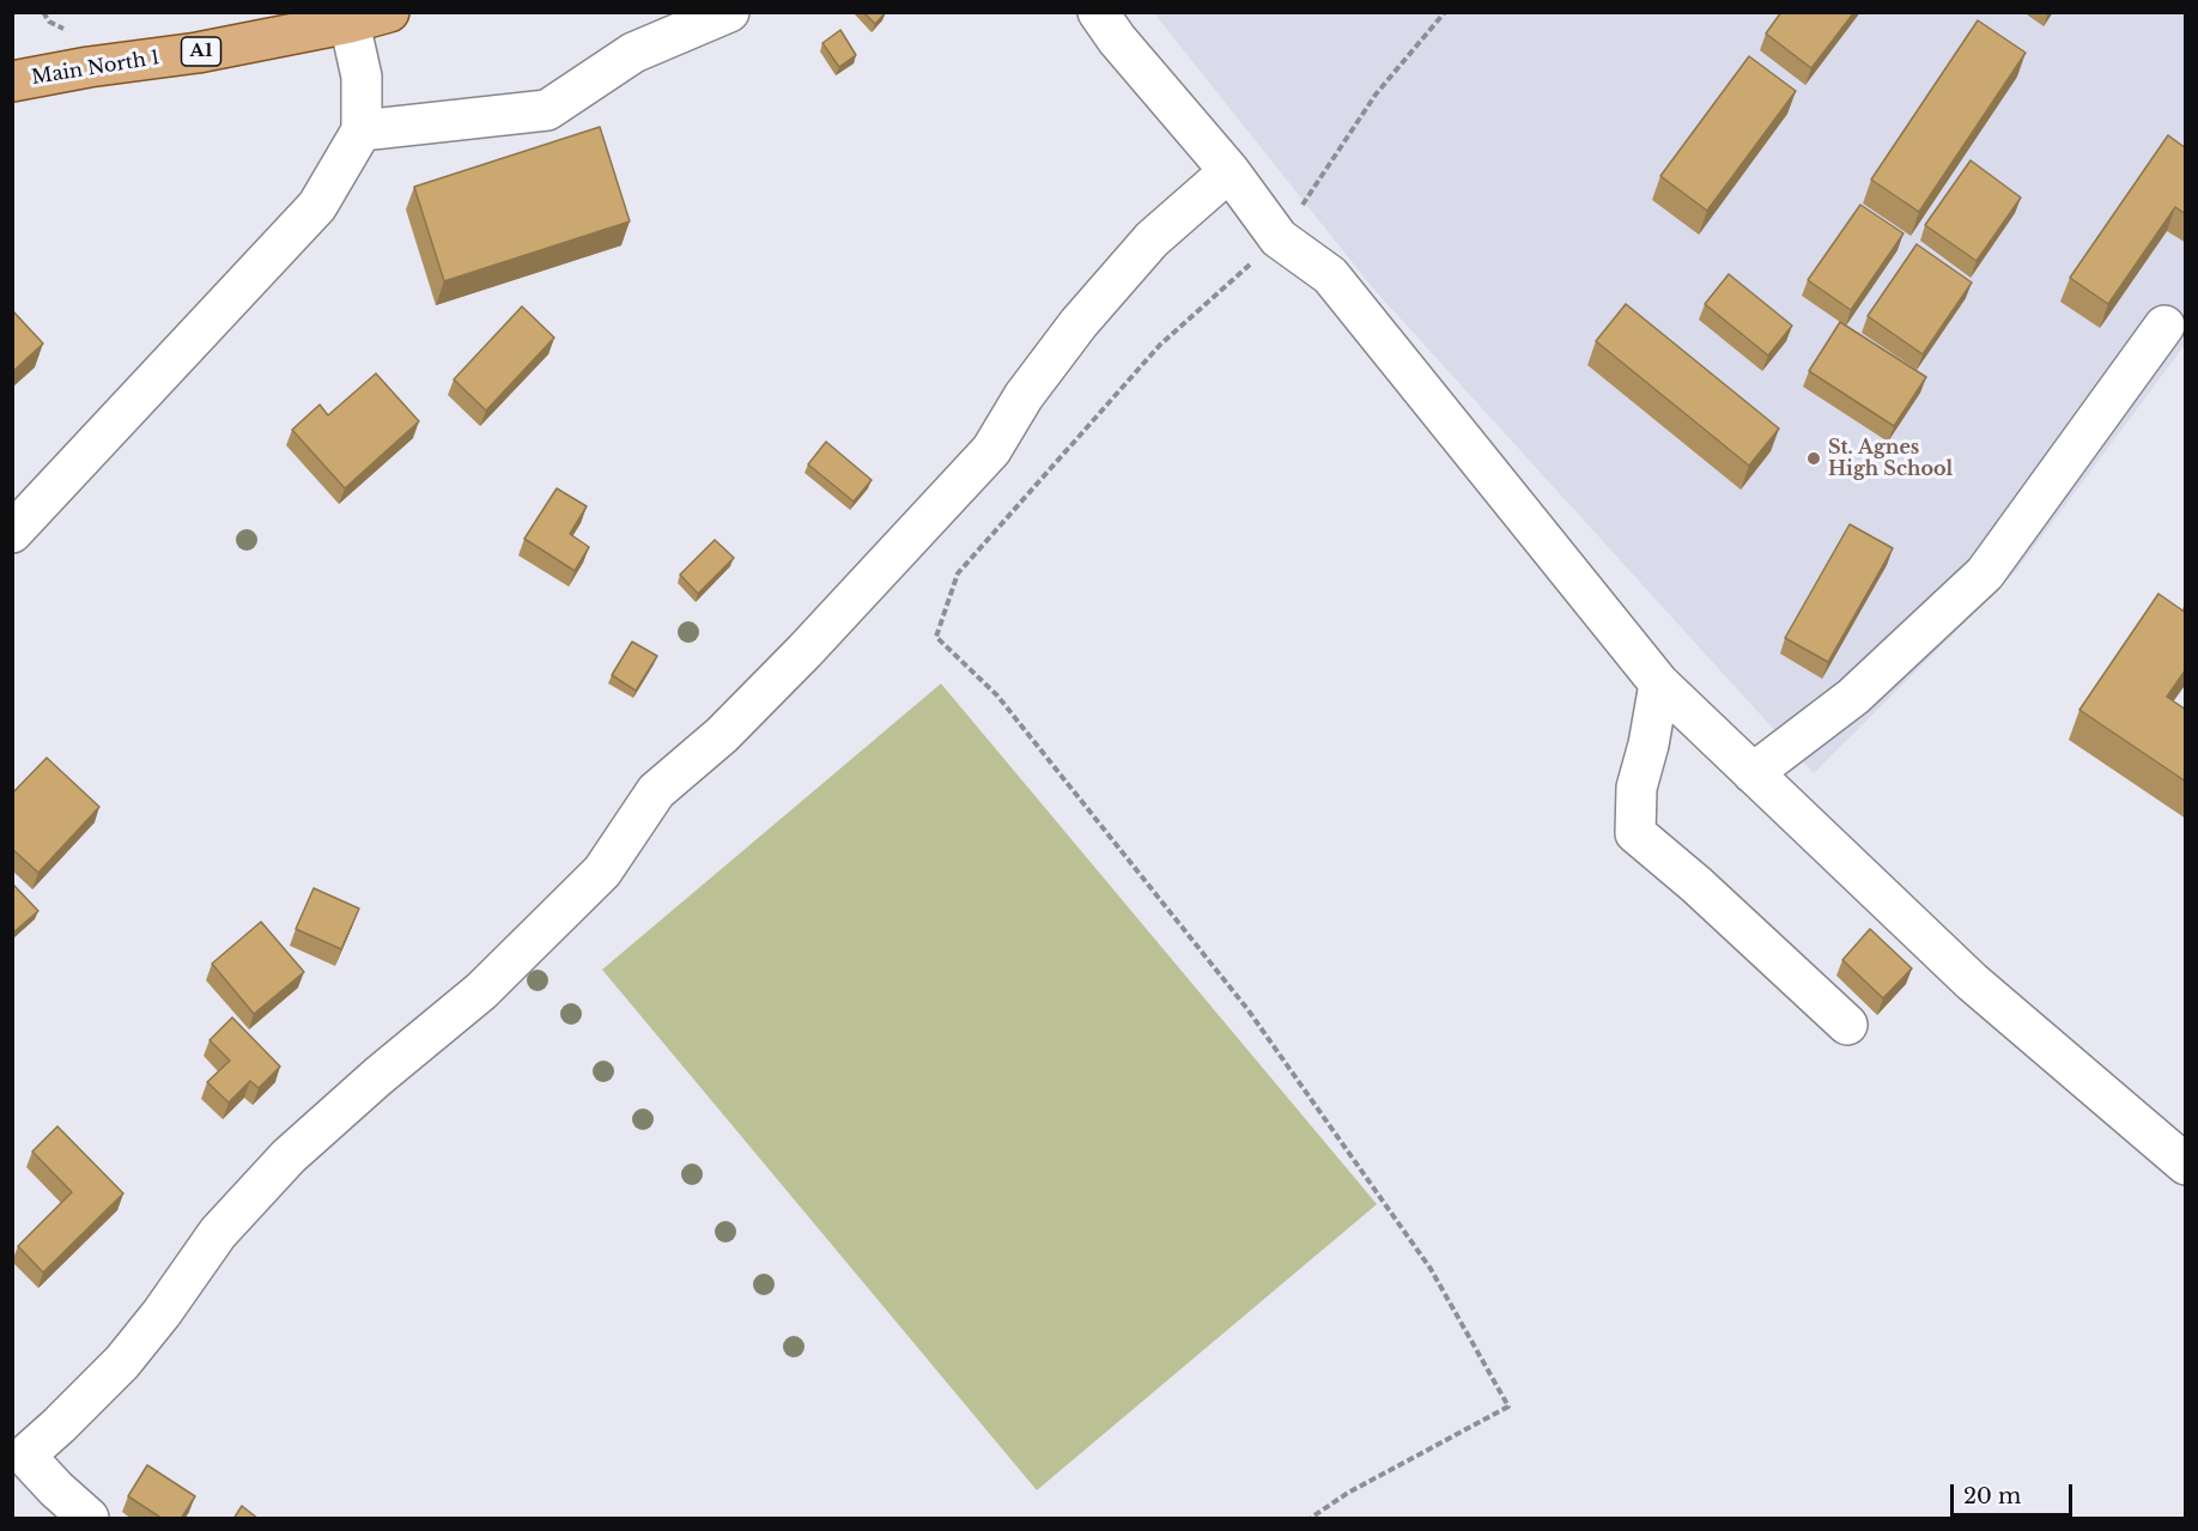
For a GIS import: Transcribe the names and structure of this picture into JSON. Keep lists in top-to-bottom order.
{
  "streets": {
    "main road": ["A1", "Main North 1"]
  },
  "places": ["St. Agnes High School"],
  "scale_bar": "20 m"
}
